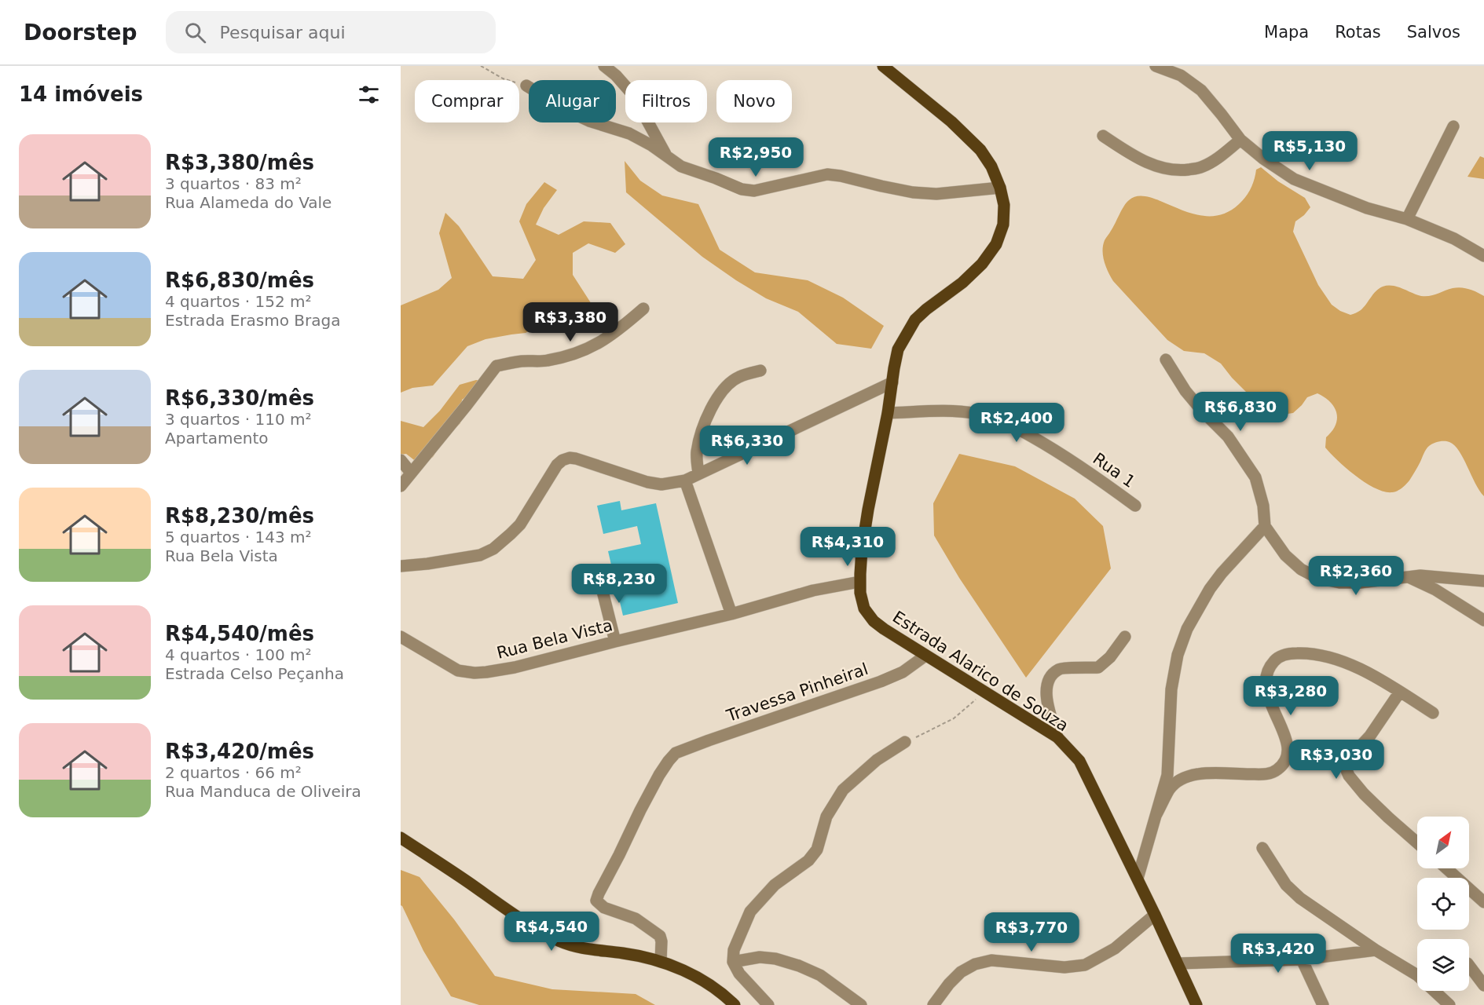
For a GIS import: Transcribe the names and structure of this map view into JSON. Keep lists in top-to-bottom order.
{
  "streets": {
    "main road": ["Estrada Alarico de Souza"],
    "street": ["Rua 1", "Rua Bela Vista", "Travessa Pinheiral"]
  },
  "crossings": [
    ["Rua 1", "Estrada Alarico de Souza"],
    ["Rua Bela Vista", "Estrada Alarico de Souza"],
    ["Estrada Alarico de Souza", "Travessa Pinheiral"]
  ],
  "north": "top right",
  "page": {
    "header": "Doorstep",
    "search": "Pesquisar aqui",
    "nav": ["Mapa", "Rotas", "Salvos"],
    "heading": "14 imóveis",
    "chip": [
      "Comprar",
      "Alugar",
      "Filtros",
      "Novo"
    ],
    "list": [
      {
        "name": "R$3,380/mês",
        "note": "3 quartos · 83 m² · Rua Alameda do Vale"
      },
      {
        "name": "R$6,830/mês",
        "note": "4 quartos · 152 m² · Estrada Erasmo Braga"
      },
      {
        "name": "R$6,330/mês",
        "note": "3 quartos · 110 m² · Apartamento"
      },
      {
        "name": "R$8,230/mês",
        "note": "5 quartos · 143 m² · Rua Bela Vista"
      },
      {
        "name": "R$4,540/mês",
        "note": "4 quartos · 100 m² · Estrada Celso Peçanha"
      },
      {
        "name": "R$3,420/mês",
        "note": "2 quartos · 66 m² · Rua Manduca de Oliveira"
      }
    ],
    "price": [
      "R$5,130",
      "R$2,950",
      "R$3,380",
      "R$6,830",
      "R$2,400",
      "R$6,330",
      "R$4,310",
      "R$2,360",
      "R$8,230",
      "R$3,280",
      "R$3,030",
      "R$4,540",
      "R$3,770",
      "R$3,420"
    ]
  }
}
